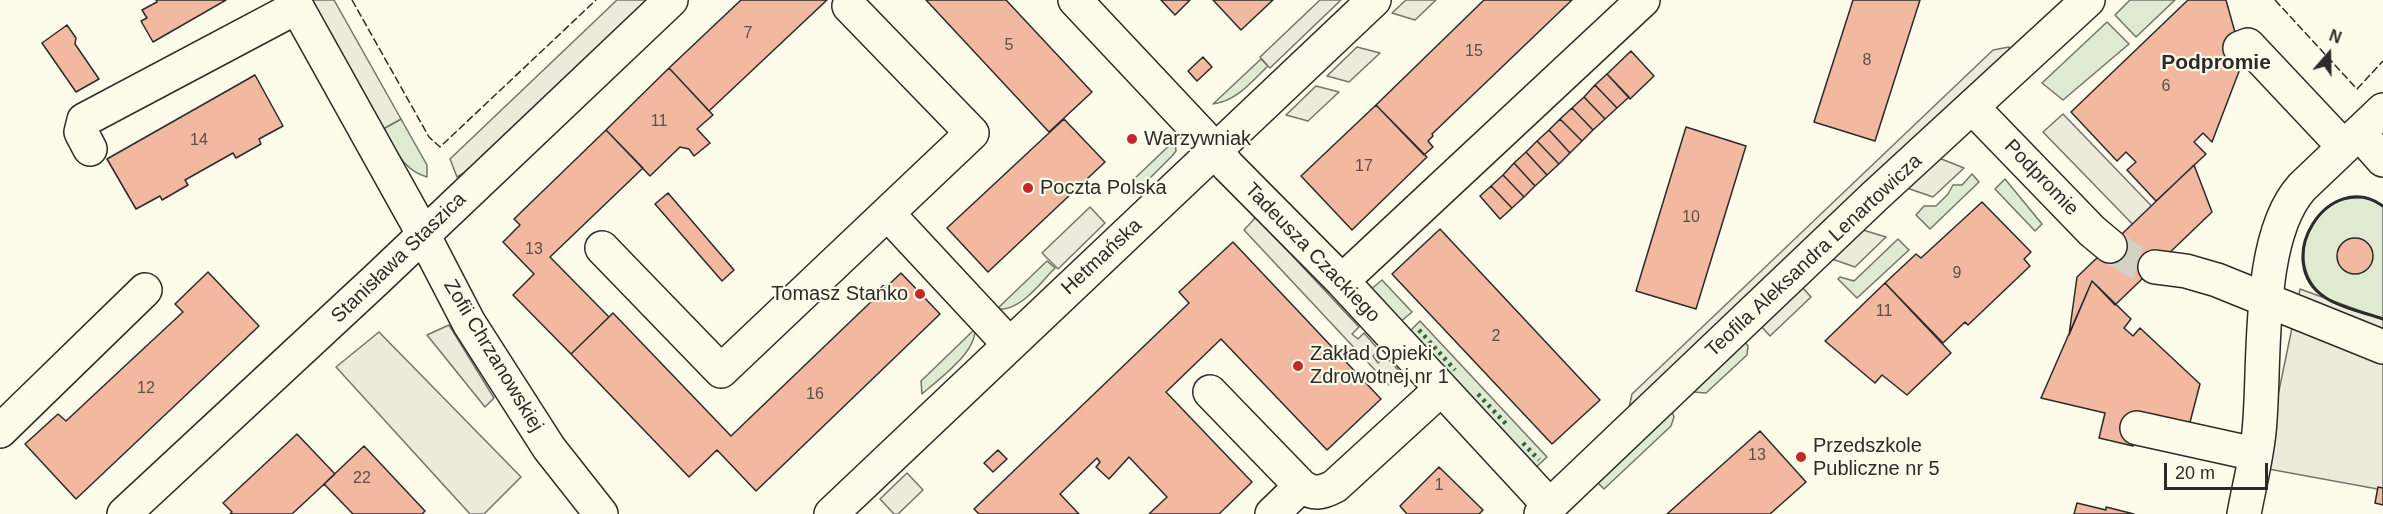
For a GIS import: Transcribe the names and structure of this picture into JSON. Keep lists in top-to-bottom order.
{
  "streets": {
    "street": [
      "Podpromie",
      "Tadeusza Czackiego",
      "Teofila Aleksandra Lenartowicza",
      "Hetmańska",
      "Stanisława Staszica",
      "Zofii Chrzanowskiej"
    ]
  },
  "crossings": [
    ["Podpromie", "Teofila Aleksandra Lenartowicza"],
    ["Tadeusza Czackiego", "Teofila Aleksandra Lenartowicza"],
    ["Tadeusza Czackiego", "Hetmańska"],
    ["Stanisława Staszica", "Zofii Chrzanowskiej"]
  ],
  "districts": ["Podpromie"],
  "places": [
    "Warzywniak",
    "Poczta Polska",
    "Tomasz Stańko",
    "Zakład Opieki Zdrowotnej nr 1",
    "Przedszkole Publiczne nr 5"
  ],
  "house_numbers": [
    "7",
    "5",
    "15",
    "8",
    "6",
    "11",
    "14",
    "17",
    "10",
    "13",
    "9",
    "11",
    "2",
    "12",
    "16",
    "13",
    "22",
    "1"
  ],
  "scale_bar": "20 m",
  "north": "top"
}
